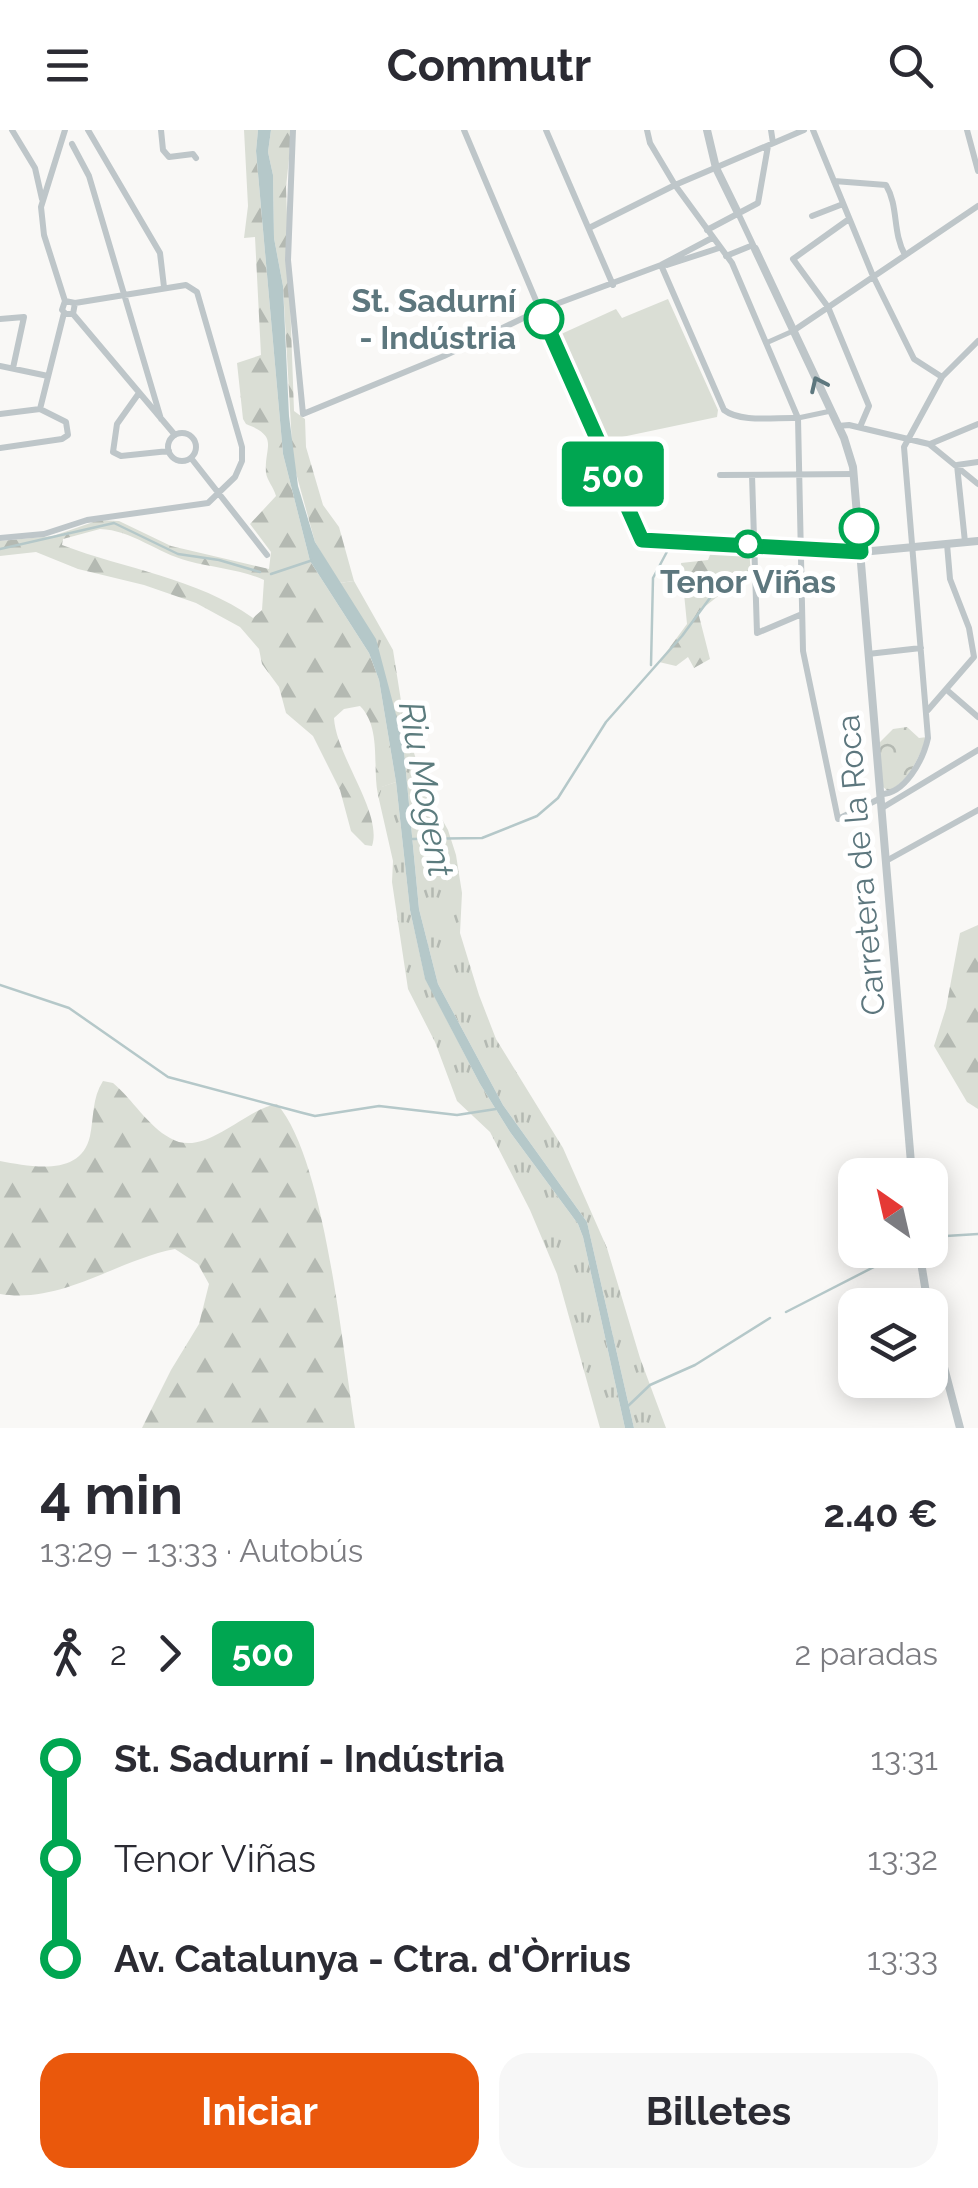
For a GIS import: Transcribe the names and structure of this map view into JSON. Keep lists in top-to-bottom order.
{
  "streets": {
    "street": ["Carretera de la Roca"]
  },
  "water": ["Riu Mogent"],
  "places": ["St. Sadurní - Indústria", "Tenor Viñas"],
  "lines": ["bus line 500"],
  "north": "top left",
  "page": {
    "header": "Commutr",
    "on_map": "500",
    "heading": ["4 min", "13:29 – 13:33 · Autobús", "2.40 €"],
    "legs": ["2", "500", "2 paradas"],
    "list": [
      {
        "name": "St. Sadurní - Indústria",
        "value": "13:31"
      },
      {
        "name": "Tenor Viñas",
        "value": "13:32"
      },
      {
        "name": "Av. Catalunya - Ctra. d'Òrrius",
        "value": "13:33"
      }
    ],
    "buttons": ["Iniciar", "Billetes"]
  }
}
